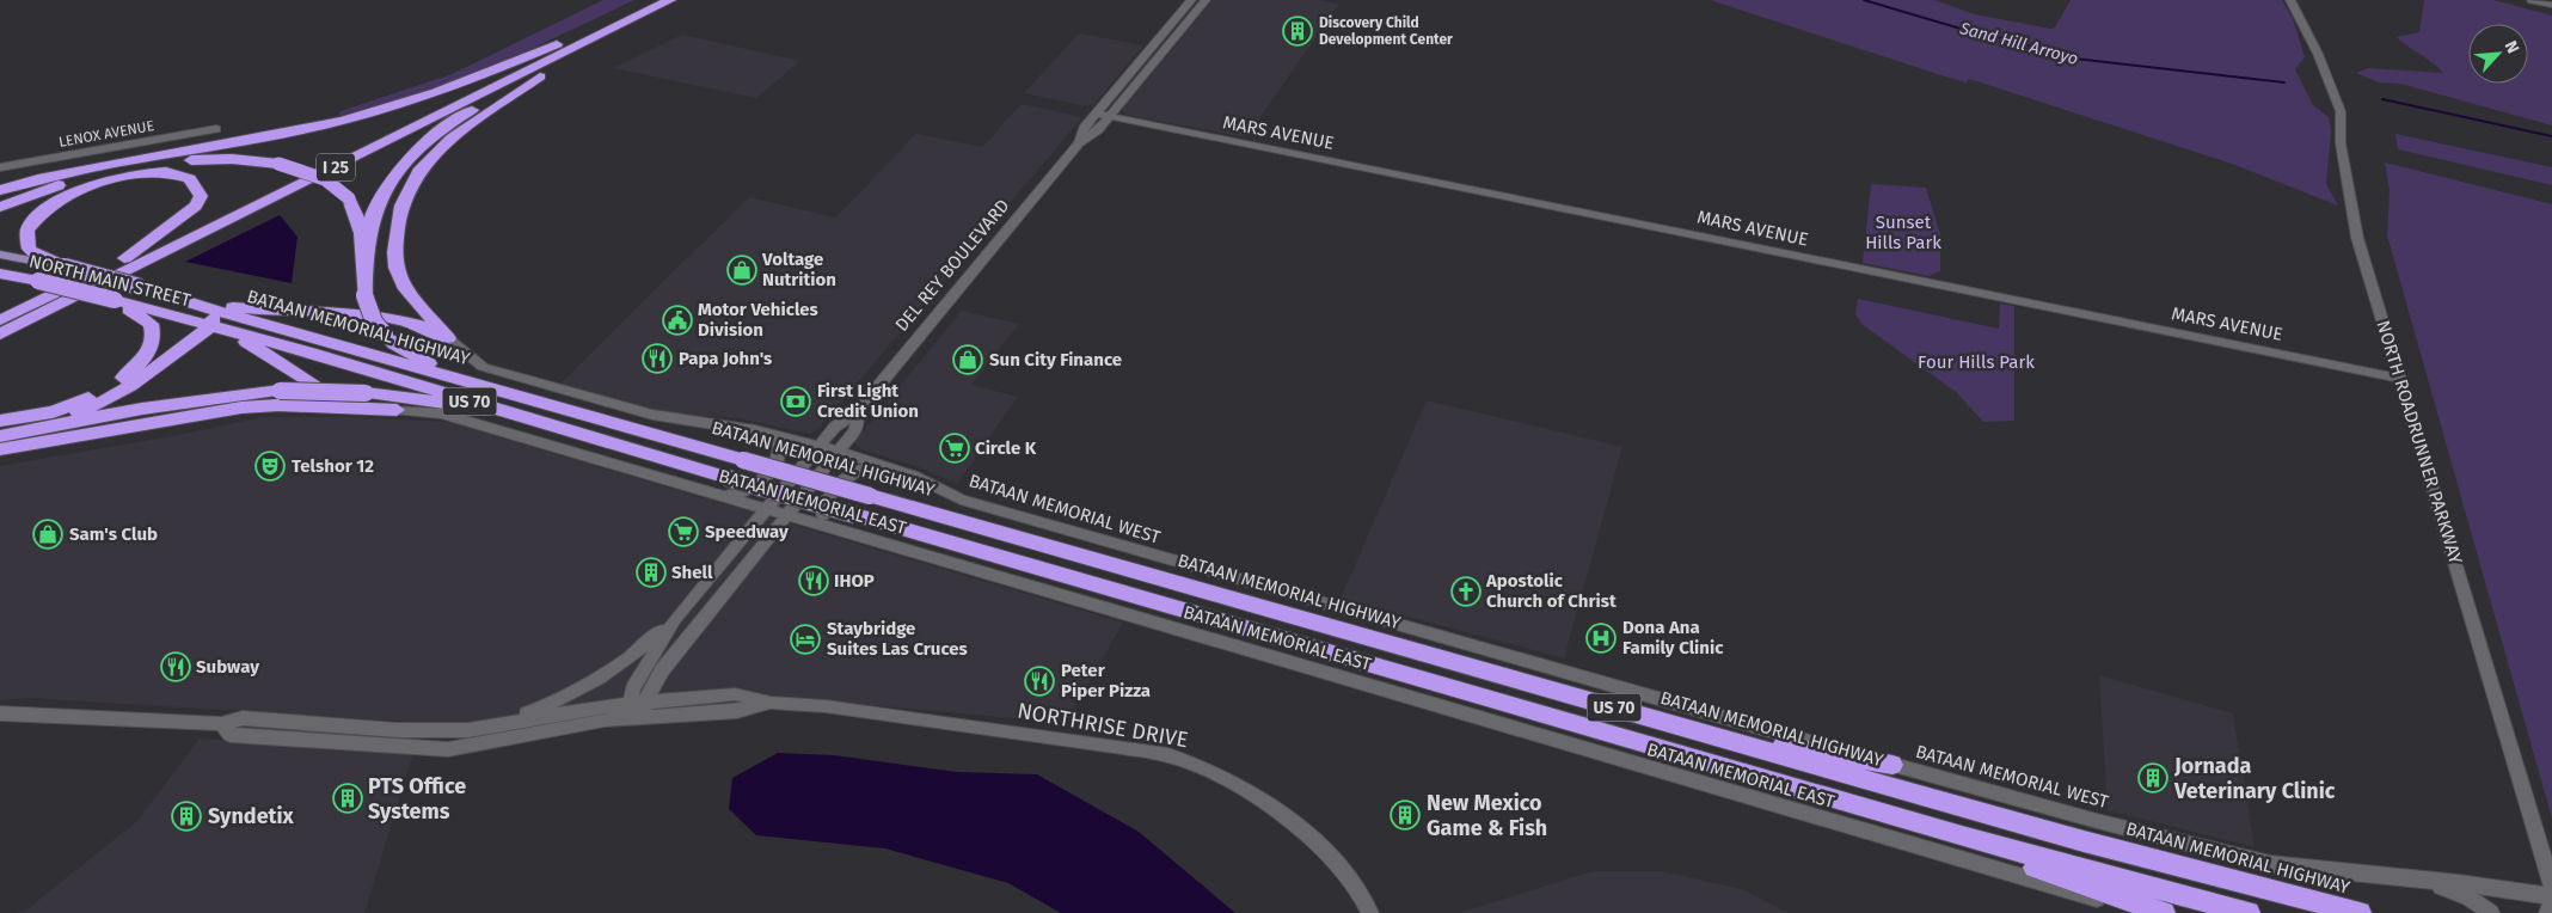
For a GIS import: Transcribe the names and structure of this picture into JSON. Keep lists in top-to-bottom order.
{
  "streets": {
    "highway": [
      "I 25",
      "NORTH MAIN STREET",
      "BATAAN MEMORIAL HIGHWAY",
      "US 70"
    ],
    "main road": [
      "MARS AVENUE",
      "LENOX AVENUE",
      "DEL REY BOULEVARD",
      "NORTH ROADRUNNER PARKWAY",
      "BATAAN MEMORIAL EAST",
      "BATAAN MEMORIAL WEST",
      "NORTHRISE DRIVE"
    ]
  },
  "crossings": [
    ["MARS AVENUE", "DEL REY BOULEVARD"],
    ["MARS AVENUE", "NORTH ROADRUNNER PARKWAY"],
    ["DEL REY BOULEVARD", "BATAAN MEMORIAL EAST"],
    ["DEL REY BOULEVARD", "BATAAN MEMORIAL WEST"],
    ["DEL REY BOULEVARD", "NORTHRISE DRIVE"],
    ["NORTH MAIN STREET", "BATAAN MEMORIAL HIGHWAY"],
    ["BATAAN MEMORIAL HIGHWAY", "BATAAN MEMORIAL EAST"]
  ],
  "water": ["Sand Hill Arroyo"],
  "parks": ["Sunset Hills Park", "Four Hills Park"],
  "places": {
    "building": [
      "Discovery Child Development Center",
      "Shell",
      "Jornada Veterinary Clinic",
      "PTS Office Systems",
      "New Mexico Game & Fish",
      "Syndetix"
    ],
    "shop": ["Voltage Nutrition", "Sun City Finance", "Sam's Club"],
    "public building": ["Motor Vehicles Division"],
    "restaurant": [
      "Papa John's",
      "IHOP",
      "Subway",
      "Peter Piper Pizza"
    ],
    "bank": ["First Light Credit Union"],
    "supermarket": ["Circle K", "Speedway"],
    "theatre": ["Telshor 12"],
    "church": ["Apostolic Church of Christ"],
    "hospital": ["Dona Ana Family Clinic"],
    "hotel": ["Staybridge Suites Las Cruces"]
  },
  "north": "top right"
}
